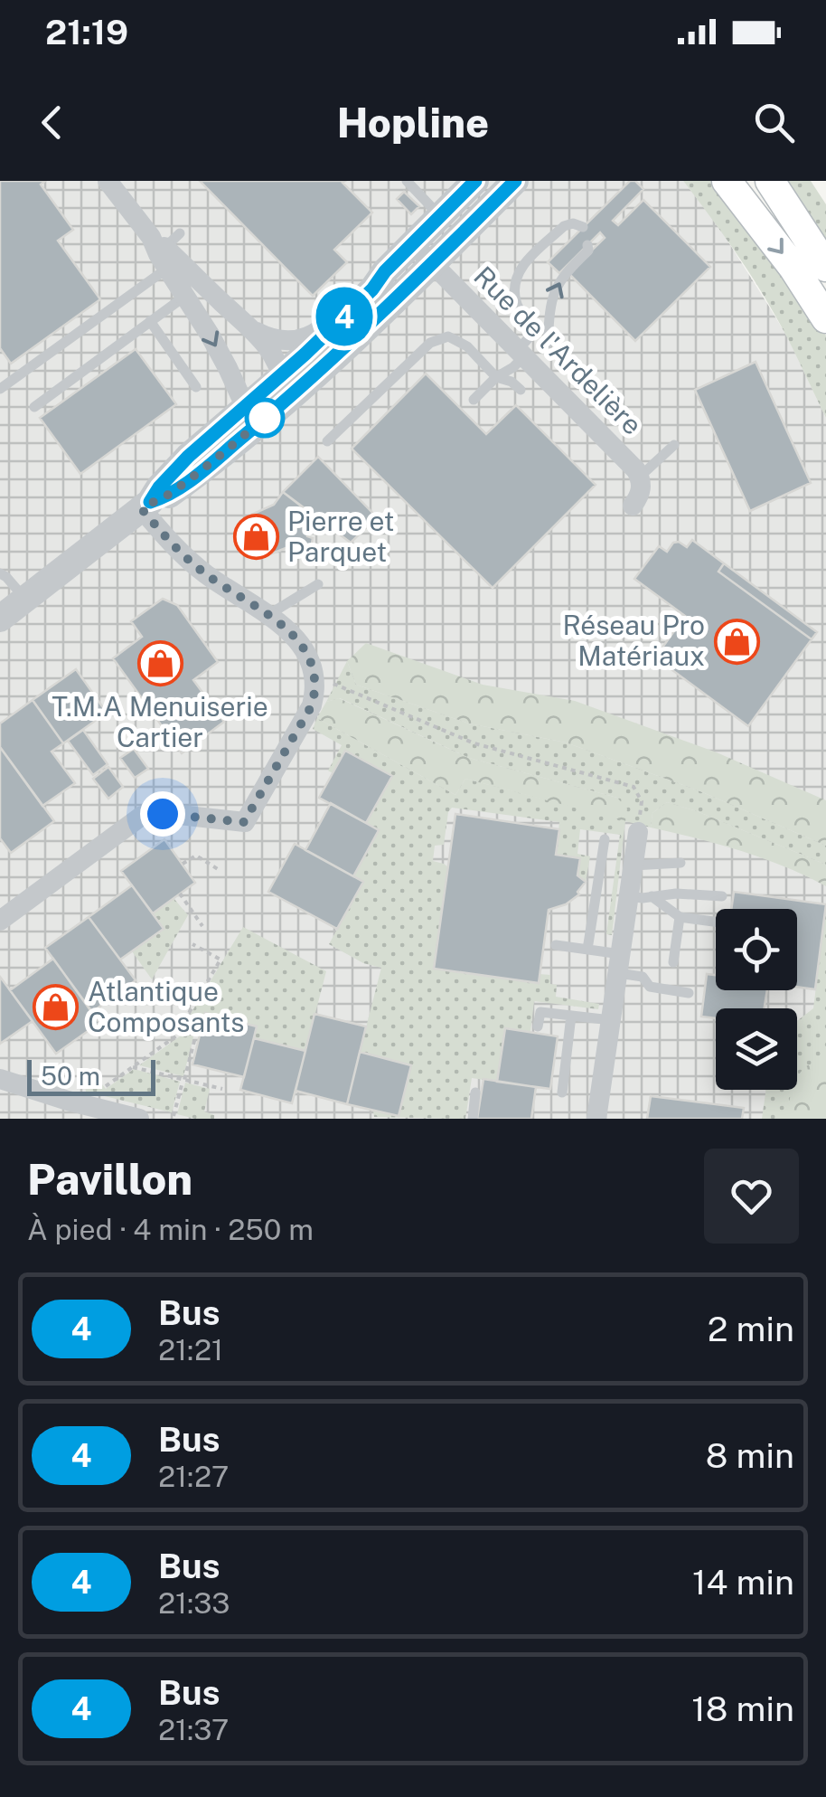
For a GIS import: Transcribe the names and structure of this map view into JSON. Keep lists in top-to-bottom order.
{
  "streets": {
    "street": ["Rue de l'Ardelière"]
  },
  "places": {
    "shop": [
      "Pierre et Parquet",
      "Réseau Pro Matériaux",
      "T.M.A Menuiserie Cartier",
      "Atlantique Composants"
    ]
  },
  "lines": ["bus line 4"],
  "scale_bar": "50 m",
  "page": {
    "status": "21:19",
    "header": "Hopline",
    "on_map": "4",
    "scale": "50 m",
    "heading": ["Pavillon", "À pied · 4 min · 250 m"],
    "list": [
      {
        "mark": "4",
        "name": "Bus",
        "note": "21:21",
        "value": "2 min"
      },
      {
        "mark": "4",
        "name": "Bus",
        "note": "21:27",
        "value": "8 min"
      },
      {
        "mark": "4",
        "name": "Bus",
        "note": "21:33",
        "value": "14 min"
      },
      {
        "mark": "4",
        "name": "Bus",
        "note": "21:37",
        "value": "18 min"
      }
    ]
  }
}
